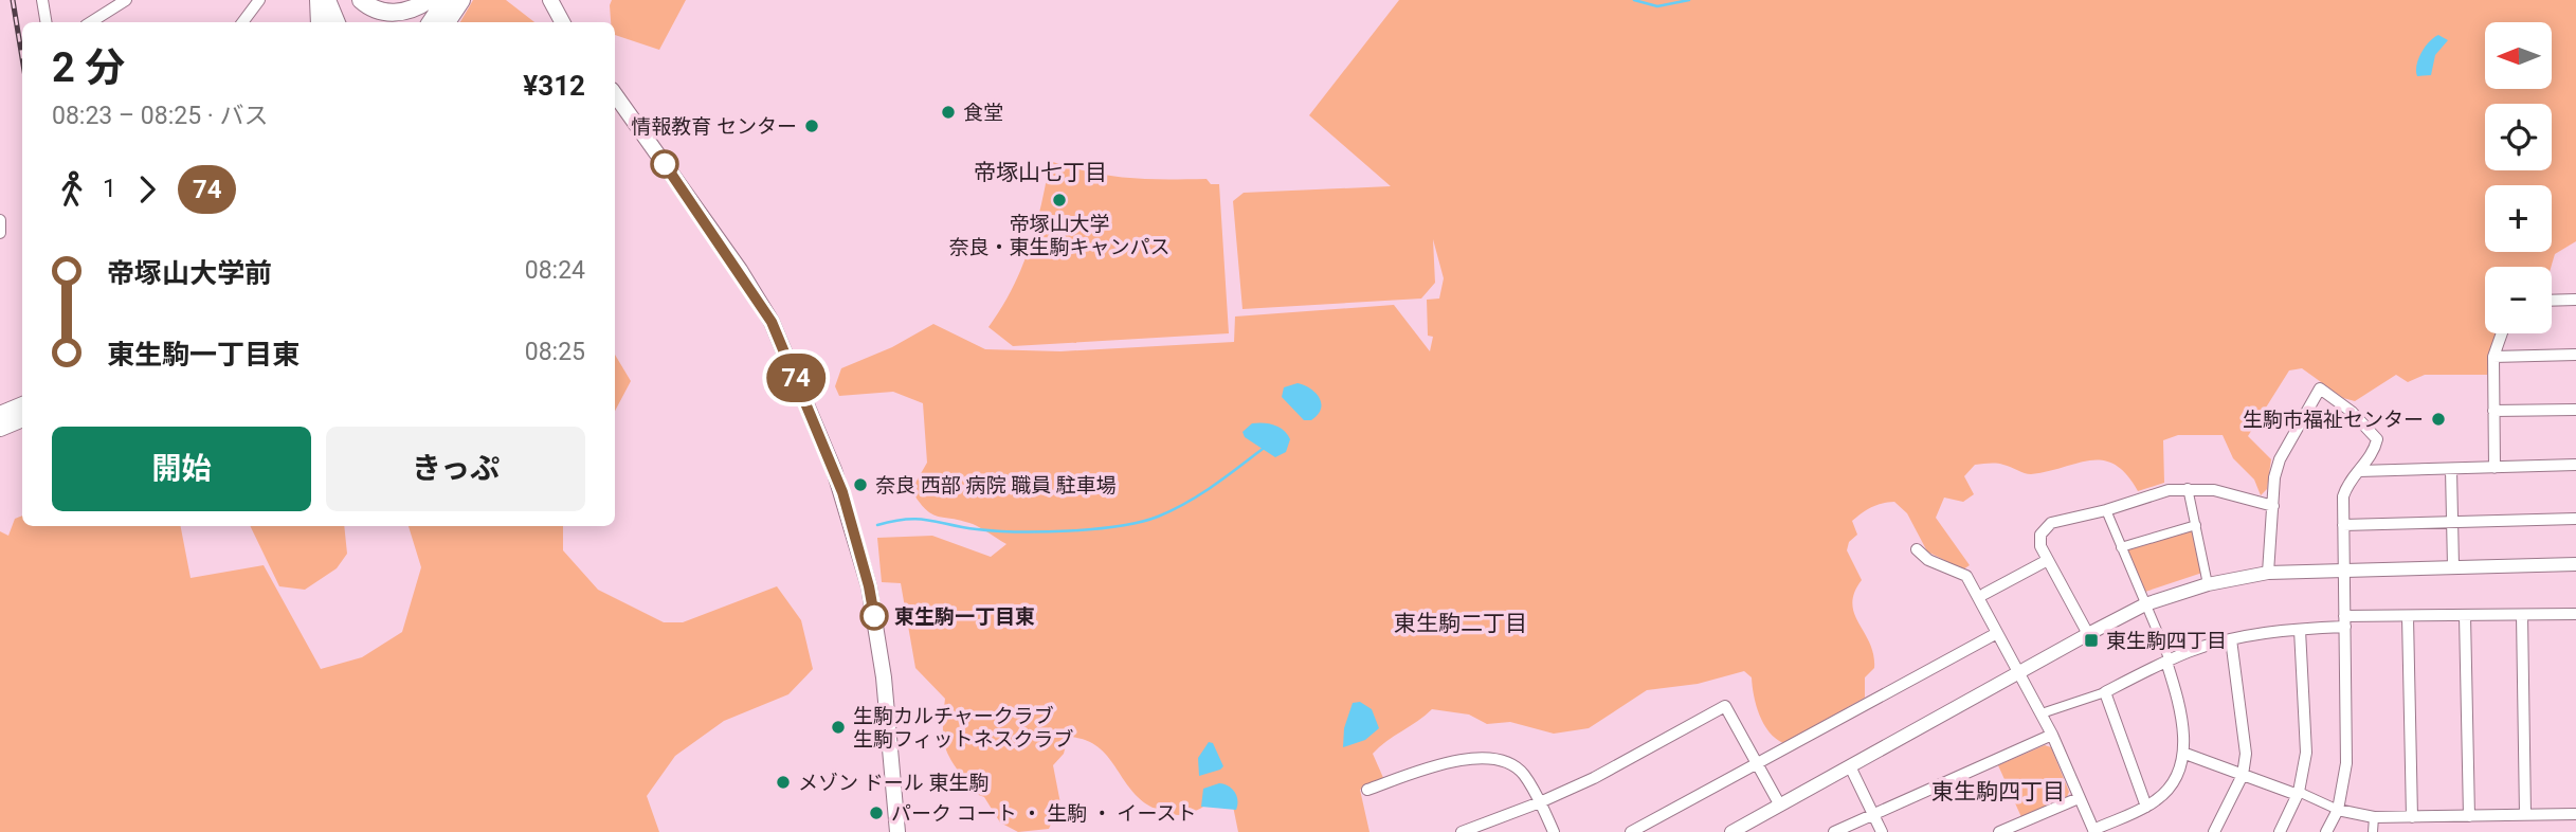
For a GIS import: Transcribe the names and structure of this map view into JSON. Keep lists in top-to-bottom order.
{
  "districts": ["帝塚山七丁目", "東生駒二丁目", "東生駒四丁目"],
  "places": {
    "other": [
      "食堂",
      "情報教育 センター",
      "帝塚山大学 奈良・東生駒キャンパス",
      "生駒市福祉センター",
      "奈良 西部 病院 職員 駐車場",
      "東生駒一丁目東",
      "生駒カルチャークラブ 生駒フィットネスクラブ",
      "メゾン ドール 東生駒",
      "パーク コート ・ 生駒 ・ イースト"
    ],
    "transit": ["東生駒四丁目"]
  },
  "lines": ["bus line 74"],
  "north": "left",
  "page": {
    "on_map": "74",
    "map_buttons": ["+", "−"],
    "heading": ["2 分", "08:23 – 08:25 · バス", "¥312"],
    "legs": ["1", "74"],
    "list": [
      {
        "name": "帝塚山大学前",
        "value": "08:24"
      },
      {
        "name": "東生駒一丁目東",
        "value": "08:25"
      }
    ],
    "buttons": ["開始", "きっぷ"]
  }
}
